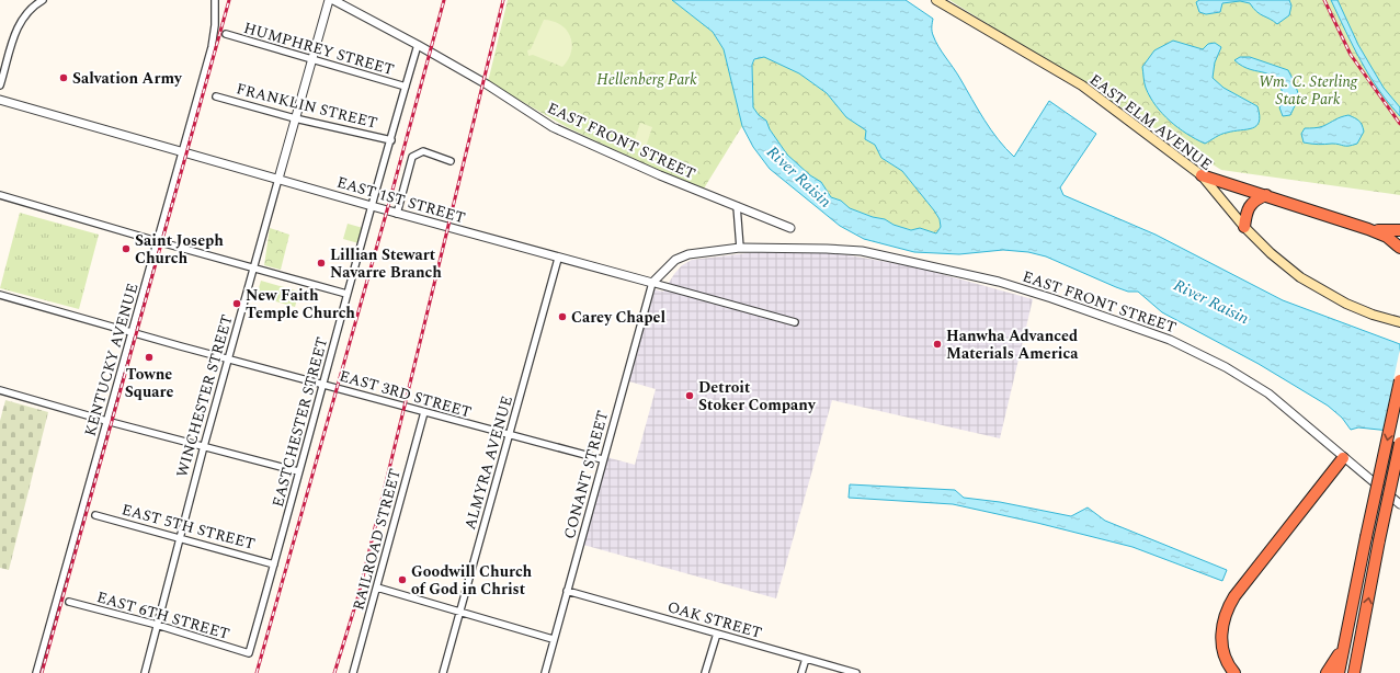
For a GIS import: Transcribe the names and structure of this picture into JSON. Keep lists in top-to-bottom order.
{
  "streets": {
    "main road": ["EAST ELM AVENUE"],
    "street": [
      "HUMPHREY STREET",
      "FRANKLIN STREET",
      "EAST FRONT STREET",
      "EAST 1ST STREET",
      "KENTUCKY AVENUE",
      "EAST 3RD STREET",
      "WINCHESTER STREET",
      "EASTCHESTER STREET",
      "ALMYRA AVENUE",
      "CONANT STREET",
      "EAST 5TH STREET",
      "RAILROAD STREET",
      "EAST 6TH STREET",
      "OAK STREET"
    ]
  },
  "crossings": [
    ["HUMPHREY STREET", "WINCHESTER STREET"],
    ["HUMPHREY STREET", "EASTCHESTER STREET"],
    ["FRANKLIN STREET", "WINCHESTER STREET"],
    ["FRANKLIN STREET", "EASTCHESTER STREET"],
    ["EAST FRONT STREET", "EAST 1ST STREET"],
    ["EAST FRONT STREET", "EASTCHESTER STREET"],
    ["EAST FRONT STREET", "CONANT STREET"],
    ["EAST 1ST STREET", "KENTUCKY AVENUE"],
    ["EAST 1ST STREET", "WINCHESTER STREET"],
    ["EAST 1ST STREET", "EASTCHESTER STREET"],
    ["EAST 1ST STREET", "ALMYRA AVENUE"],
    ["EAST 1ST STREET", "CONANT STREET"],
    ["KENTUCKY AVENUE", "EAST 3RD STREET"],
    ["EAST 3RD STREET", "WINCHESTER STREET"],
    ["EAST 3RD STREET", "EASTCHESTER STREET"],
    ["EAST 3RD STREET", "ALMYRA AVENUE"],
    ["EAST 3RD STREET", "CONANT STREET"],
    ["EAST 3RD STREET", "RAILROAD STREET"],
    ["WINCHESTER STREET", "EAST 5TH STREET"],
    ["WINCHESTER STREET", "EAST 6TH STREET"],
    ["EASTCHESTER STREET", "EAST 5TH STREET"],
    ["EASTCHESTER STREET", "EAST 6TH STREET"],
    ["CONANT STREET", "OAK STREET"]
  ],
  "water": ["River Raisin"],
  "parks": ["Hellenberg Park", "Wm. C. Sterling State Park"],
  "places": [
    "Salvation Army",
    "Saint Joseph Church",
    "Lillian Stewart Navarre Branch",
    "New Faith Temple Church",
    "Carey Chapel",
    "Hanwha Advanced Materials America",
    "Towne Square",
    "Detroit Stoker Company",
    "Goodwill Church of God in Christ"
  ]
}
